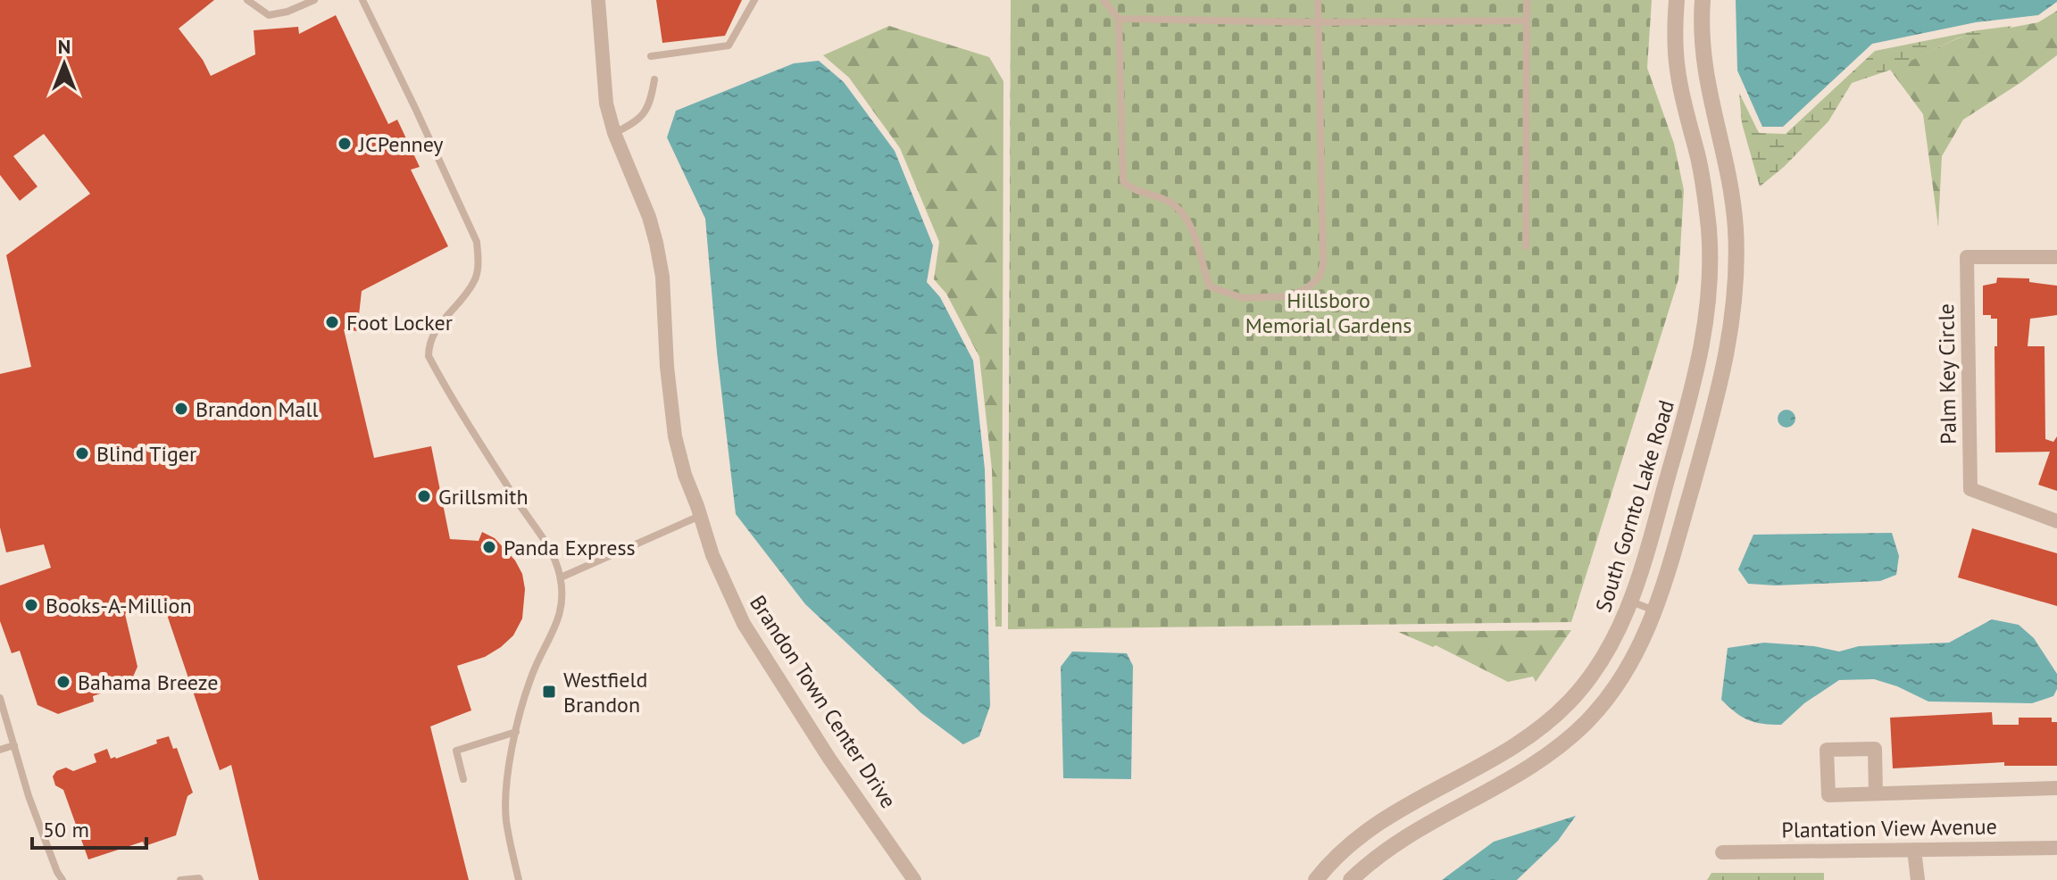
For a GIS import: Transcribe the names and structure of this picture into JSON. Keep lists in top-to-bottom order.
{
  "streets": {
    "street": [
      "Palm Key Circle",
      "South Gornto Lake Road",
      "Brandon Town Center Drive",
      "Plantation View Avenue"
    ]
  },
  "parks": ["Hillsboro Memorial Gardens"],
  "places": {
    "other": [
      "JCPenney",
      "Foot Locker",
      "Brandon Mall",
      "Blind Tiger",
      "Grillsmith",
      "Panda Express",
      "Books-A-Million",
      "Bahama Breeze"
    ],
    "transit": ["Westfield Brandon"]
  },
  "scale_bar": "50 m",
  "north": "top"
}
